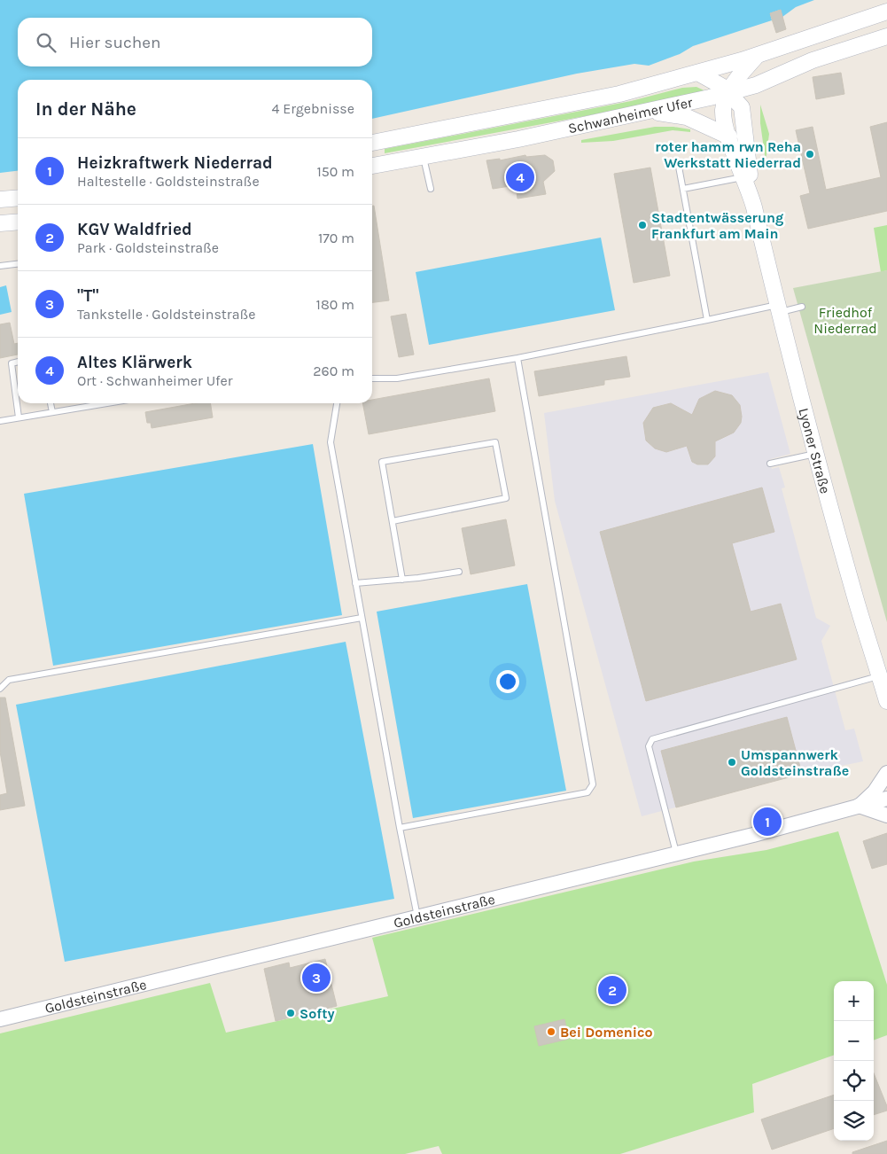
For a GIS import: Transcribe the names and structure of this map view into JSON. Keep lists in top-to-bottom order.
{
  "streets": {
    "main road": ["Schwanheimer Ufer", "Lyoner Straße"],
    "street": ["Goldsteinstraße"]
  },
  "crossings": [
    ["Schwanheimer Ufer", "Lyoner Straße"]
  ],
  "parks": ["Friedhof Niederrad"],
  "places": [
    "roter hamm rwn Reha Werkstatt Niederrad",
    "Stadtentwässerung Frankfurt am Main",
    "Umspannwerk Goldsteinstraße",
    "Softy",
    "Bei Domenico"
  ],
  "page": {
    "search": "Hier suchen",
    "heading": ["In der Nähe", "4 Ergebnisse"],
    "list": [
      {
        "mark": "1",
        "name": "Heizkraftwerk Niederrad",
        "note": "Haltestelle · Goldsteinstraße",
        "value": "150 m"
      },
      {
        "mark": "2",
        "name": "KGV Waldfried",
        "note": "Park · Goldsteinstraße",
        "value": "170 m"
      },
      {
        "mark": "3",
        "name": "\"T\"",
        "note": "Tankstelle · Goldsteinstraße",
        "value": "180 m"
      },
      {
        "mark": "4",
        "name": "Altes Klärwerk",
        "note": "Ort · Schwanheimer Ufer",
        "value": "260 m"
      }
    ],
    "pins": [
      "4",
      "1",
      "3",
      "2"
    ],
    "map_buttons": ["+", "−"]
  }
}
